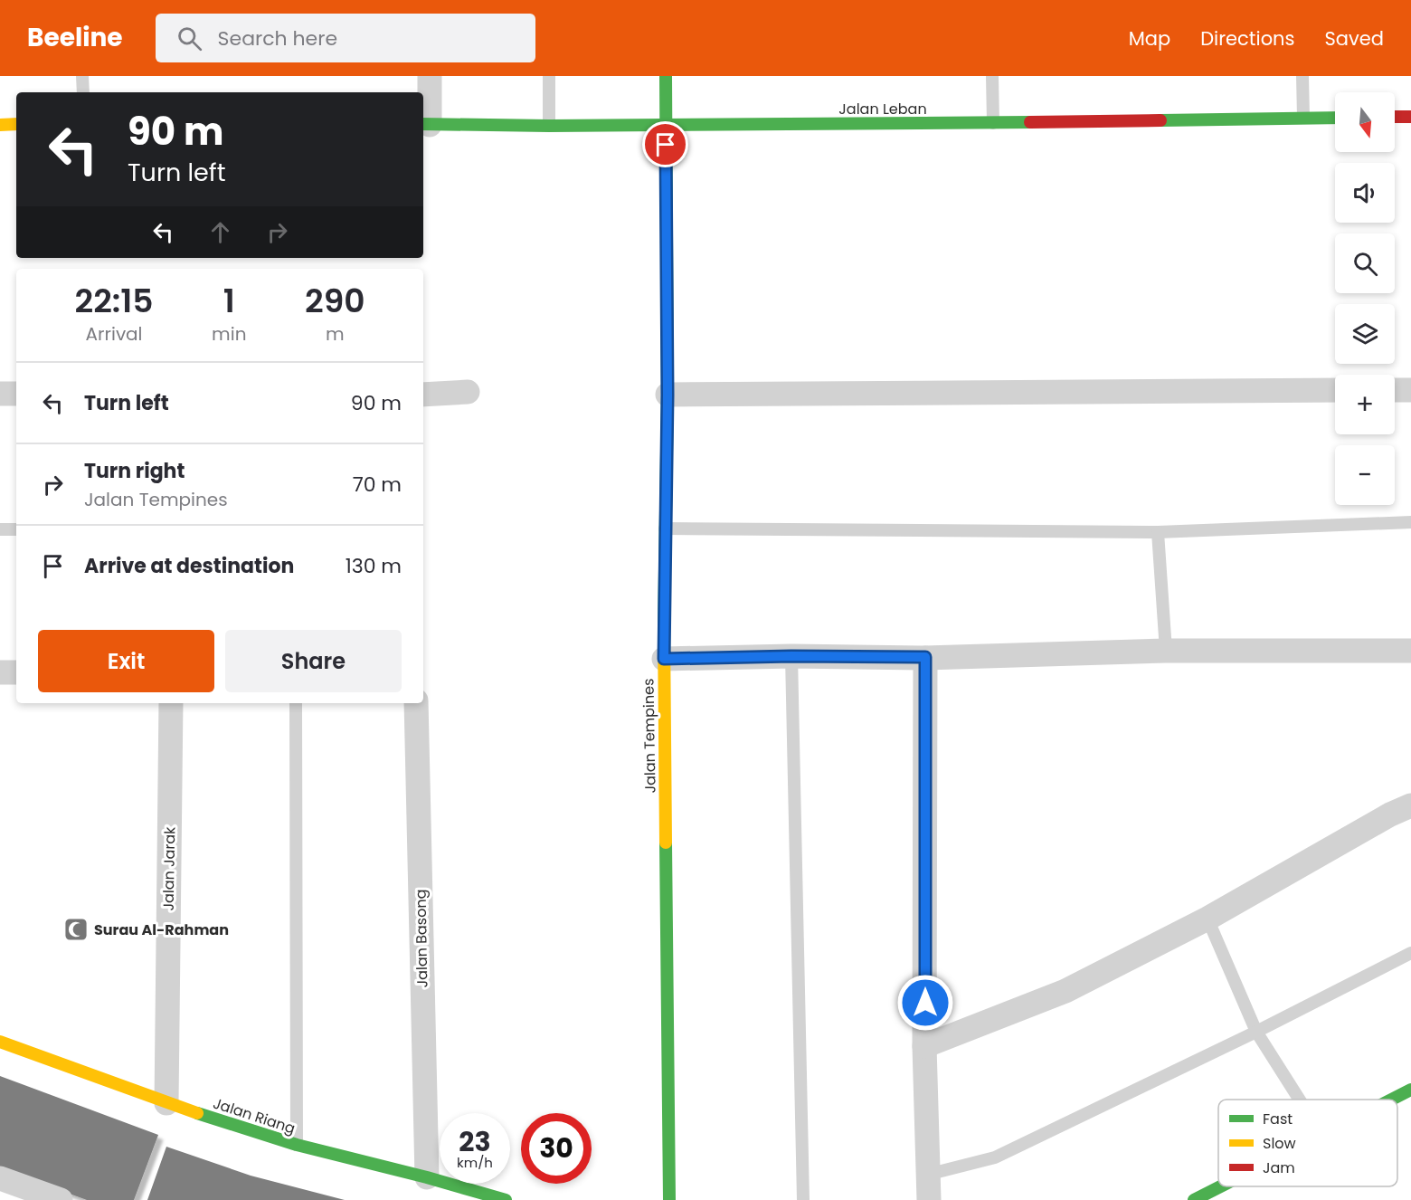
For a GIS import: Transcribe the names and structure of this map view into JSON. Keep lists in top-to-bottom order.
{
  "streets": {
    "street": [
      "Jalan Leban",
      "Jalan Tempines",
      "Jalan Jarak",
      "Jalan Basong",
      "Jalan Riang"
    ]
  },
  "crossings": [
    ["Jalan Leban", "Jalan Tempines"],
    ["Jalan Jarak", "Jalan Riang"],
    ["Jalan Basong", "Jalan Riang"]
  ],
  "places": {
    "mosque": ["Surau Al-Rahman"]
  },
  "legend": ["Fast", "Slow", "Jam"],
  "north": "bottom",
  "page": {
    "header": "Beeline",
    "search": "Search here",
    "nav": ["Map", "Directions", "Saved"],
    "map_buttons": ["+", "−"],
    "turn": ["90 m", "Turn left"],
    "eta": [
      "22:15",
      "Arrival",
      "1",
      "min",
      "290",
      "m"
    ],
    "list": [
      {
        "name": "Turn left",
        "value": "90 m"
      },
      {
        "name": "Turn right",
        "note": "Jalan Tempines",
        "value": "70 m"
      },
      {
        "name": "Arrive at destination",
        "value": "130 m"
      }
    ],
    "buttons": ["Exit", "Share"],
    "speed": "23 km/h",
    "limit": "30"
  }
}
